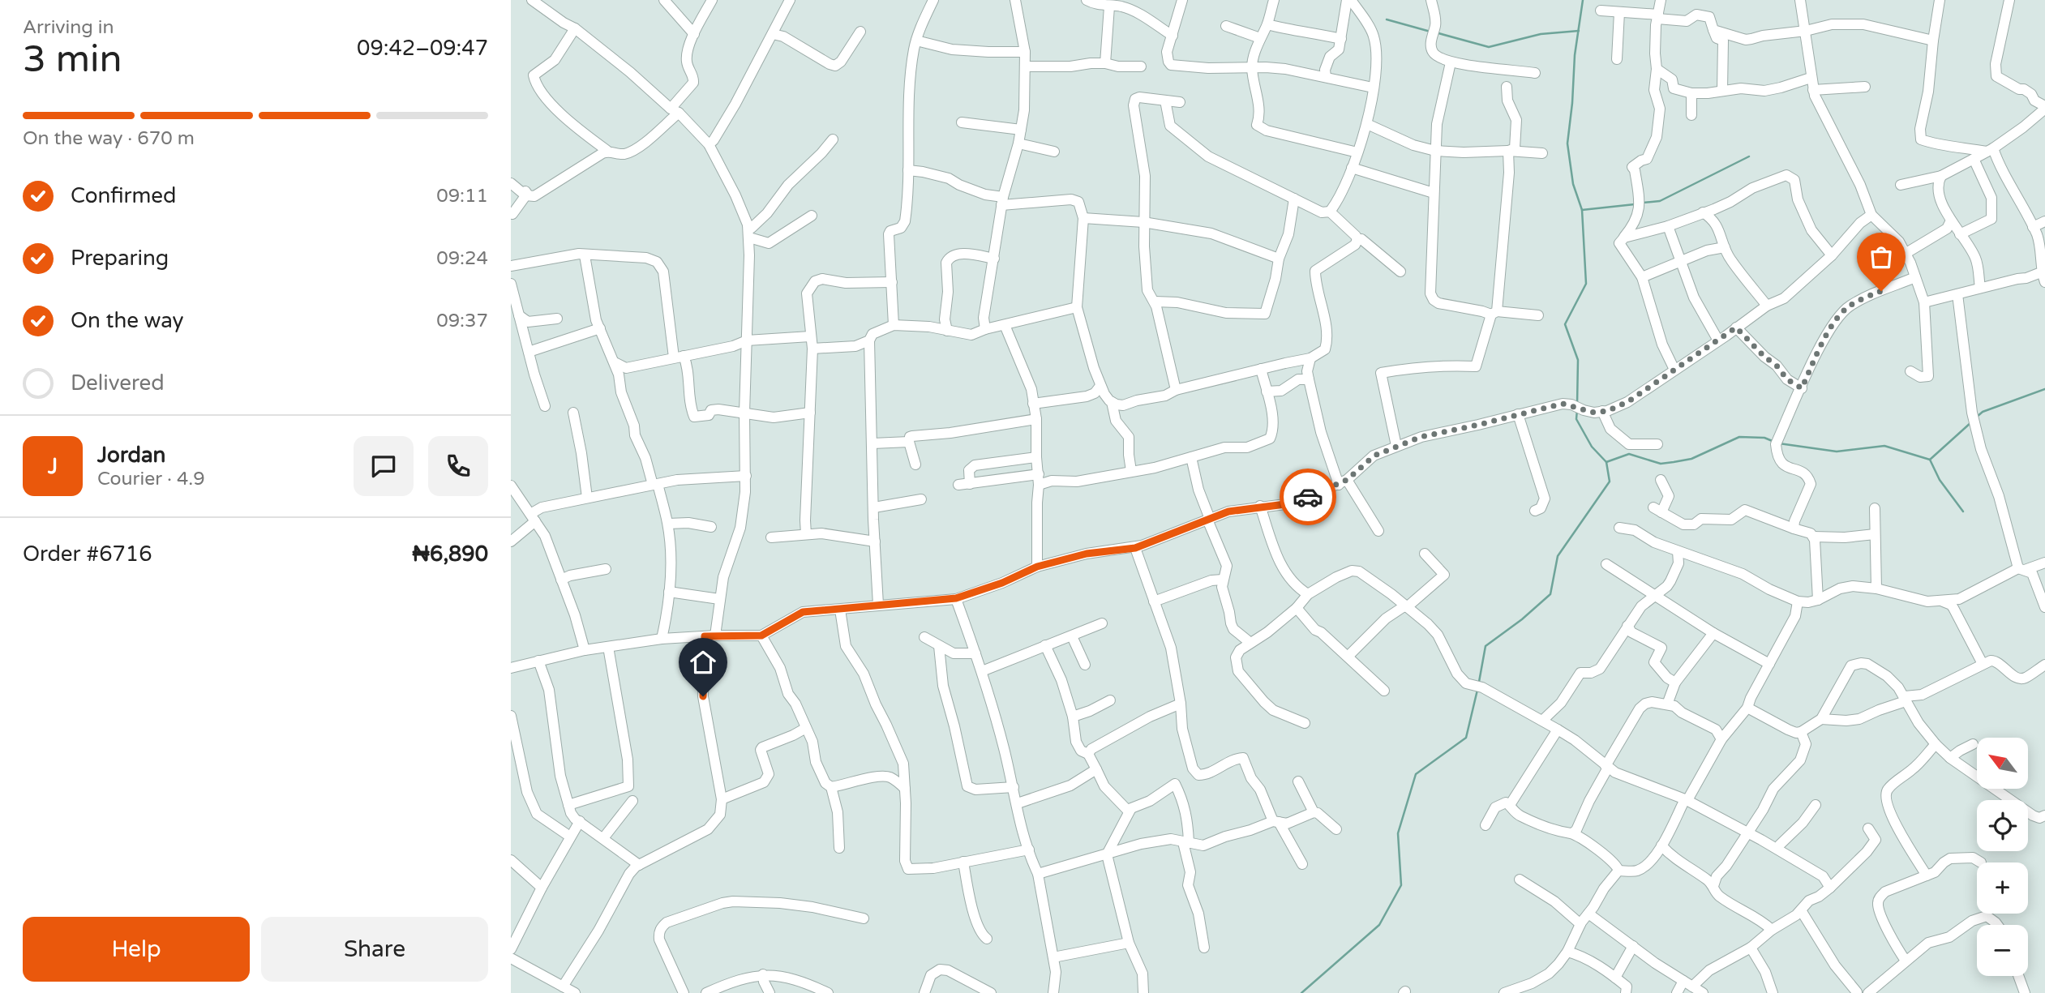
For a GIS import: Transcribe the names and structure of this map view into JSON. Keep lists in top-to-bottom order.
{
  "north": "top left",
  "page": {
    "heading": ["3 min", "Arriving in", "09:42–09:47"],
    "panel": [
      "Jordan",
      "Courier · 4.9",
      "Order #6716",
      "₦6,890"
    ],
    "bar": "On the way · 670 m",
    "list": [
      ["Confirmed", "09:11"],
      ["Preparing", "09:24"],
      ["On the way", "09:37"],
      "Delivered"
    ],
    "round": "J",
    "map_buttons": ["+", "−"],
    "buttons": ["Help", "Share"]
  }
}
